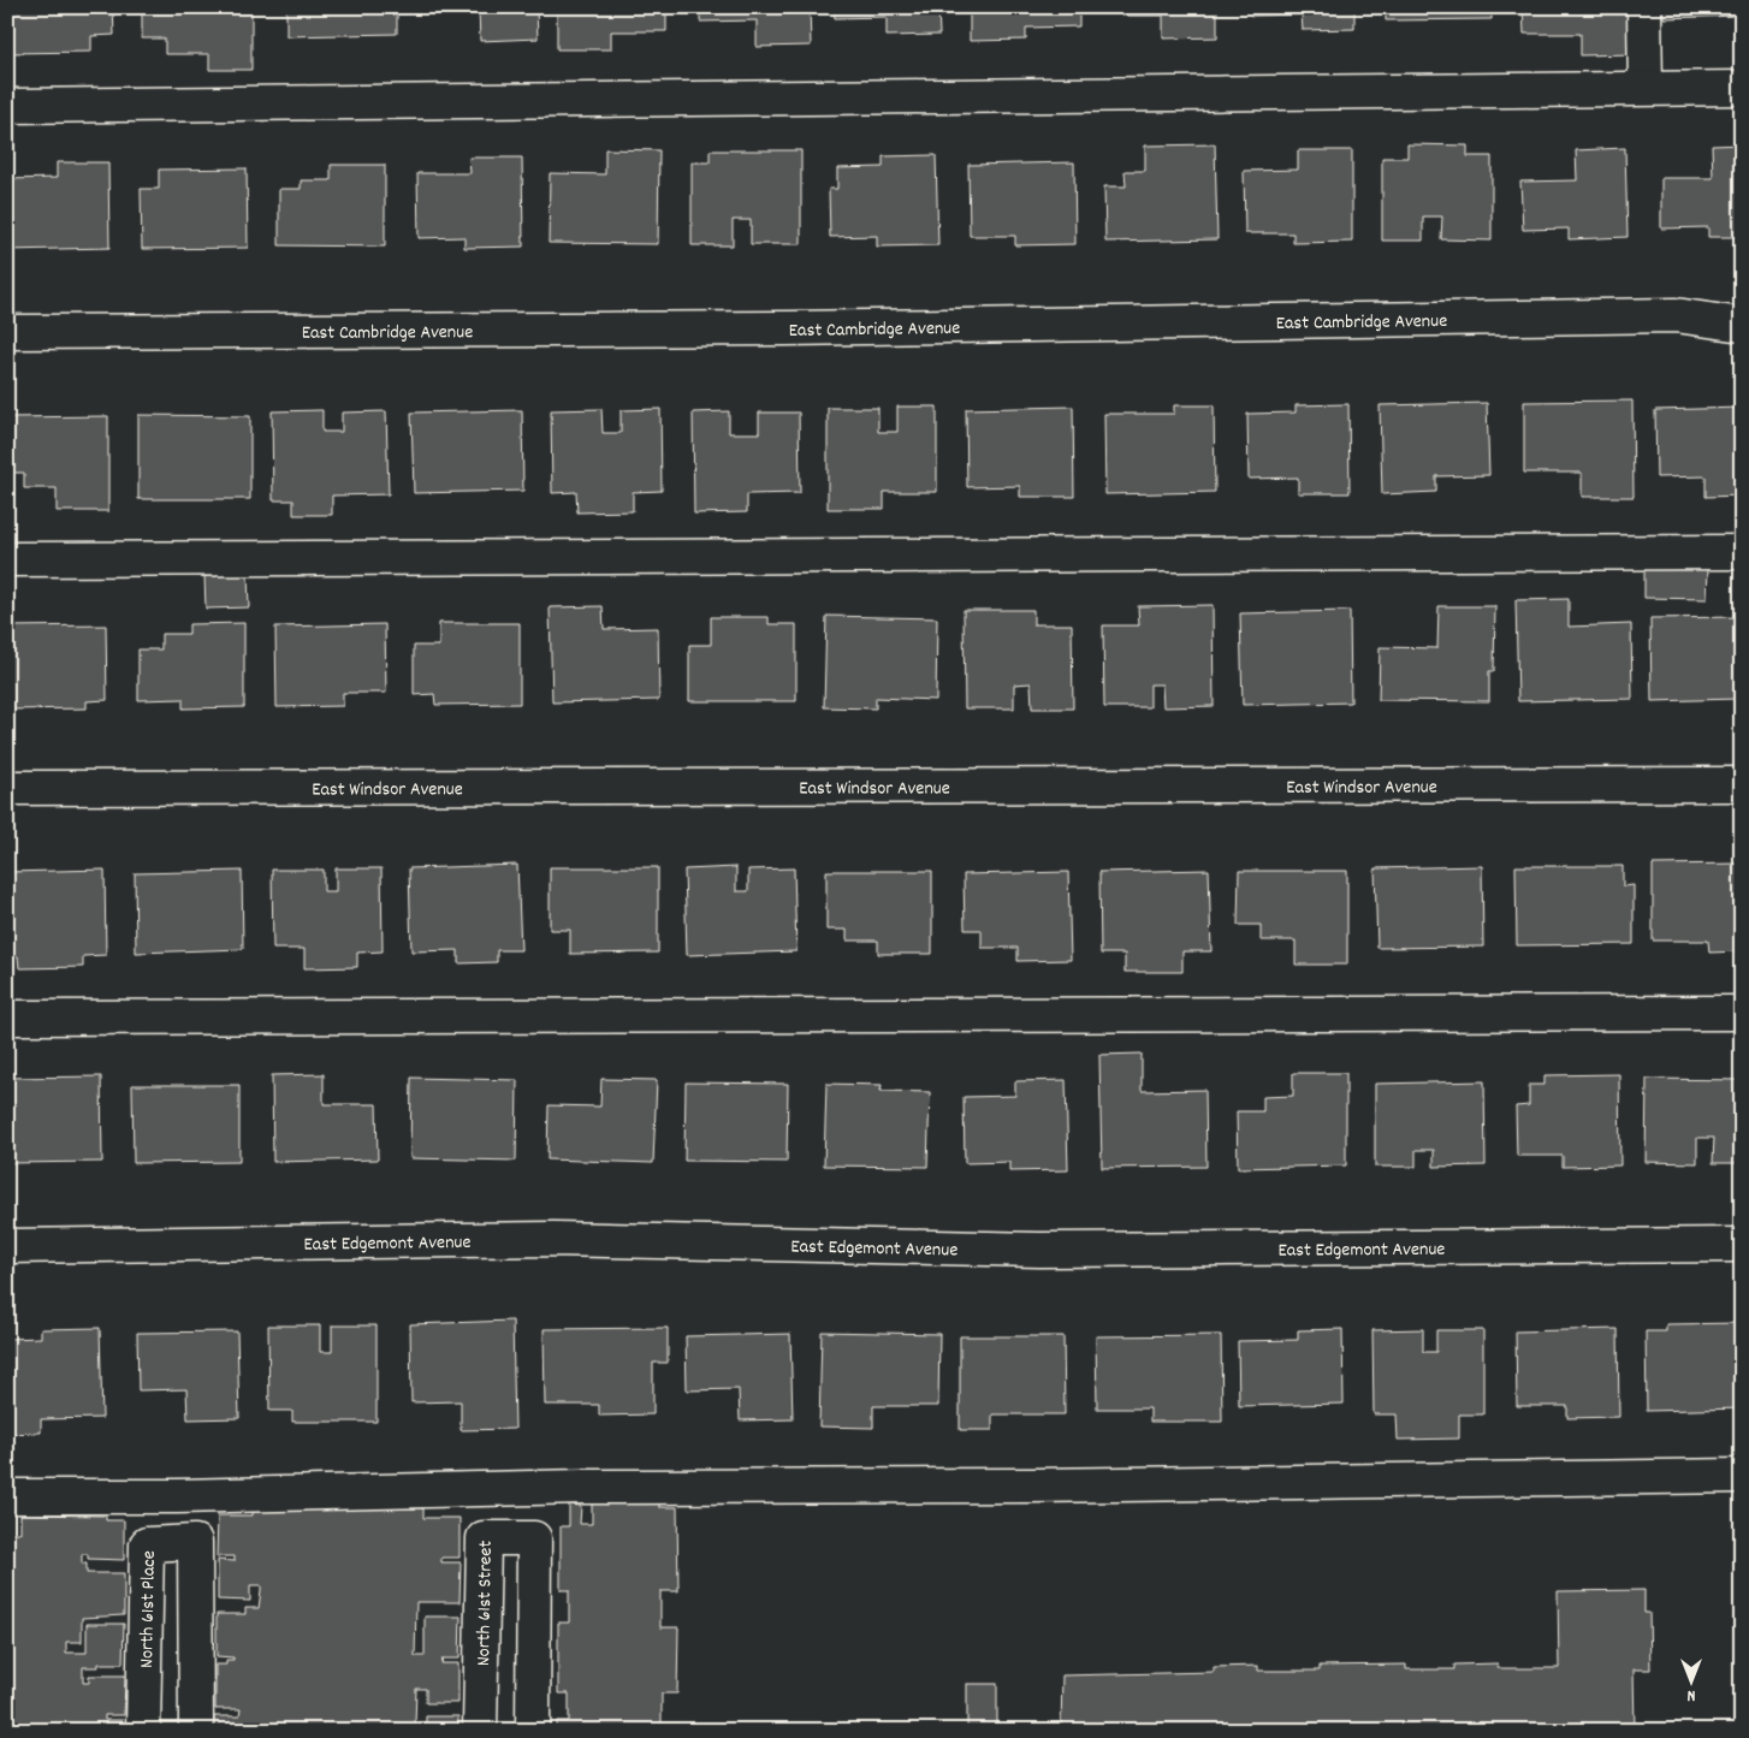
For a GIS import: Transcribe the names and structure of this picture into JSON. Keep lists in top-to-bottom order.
{
  "streets": {
    "street": [
      "East Cambridge Avenue",
      "East Windsor Avenue",
      "East Edgemont Avenue",
      "North 61st Street",
      "North 61st Place"
    ]
  },
  "north": "bottom"
}
